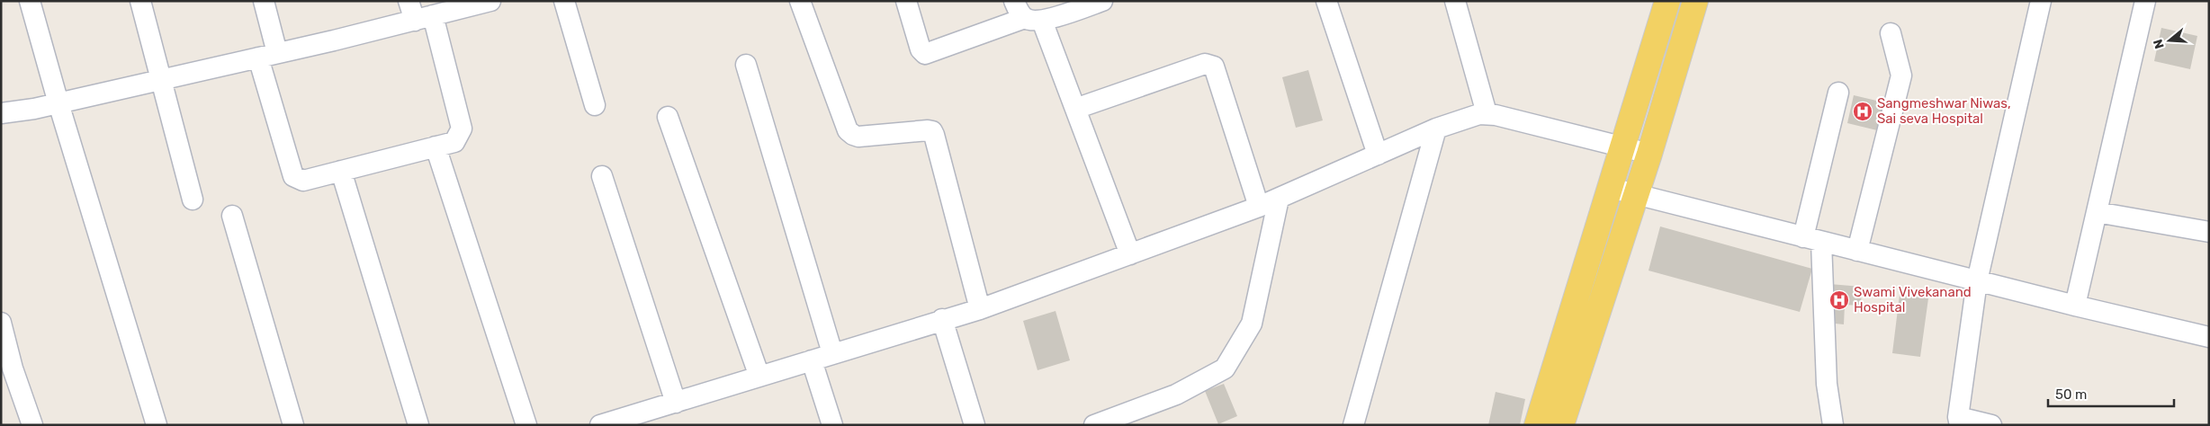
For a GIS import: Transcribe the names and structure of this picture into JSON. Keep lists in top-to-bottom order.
{
  "places": {
    "hospital": ["Sangmeshwar Niwas, Sai seva Hospital", "Swami Vivekanand Hospital"]
  },
  "scale_bar": "50 m",
  "north": "left"
}
